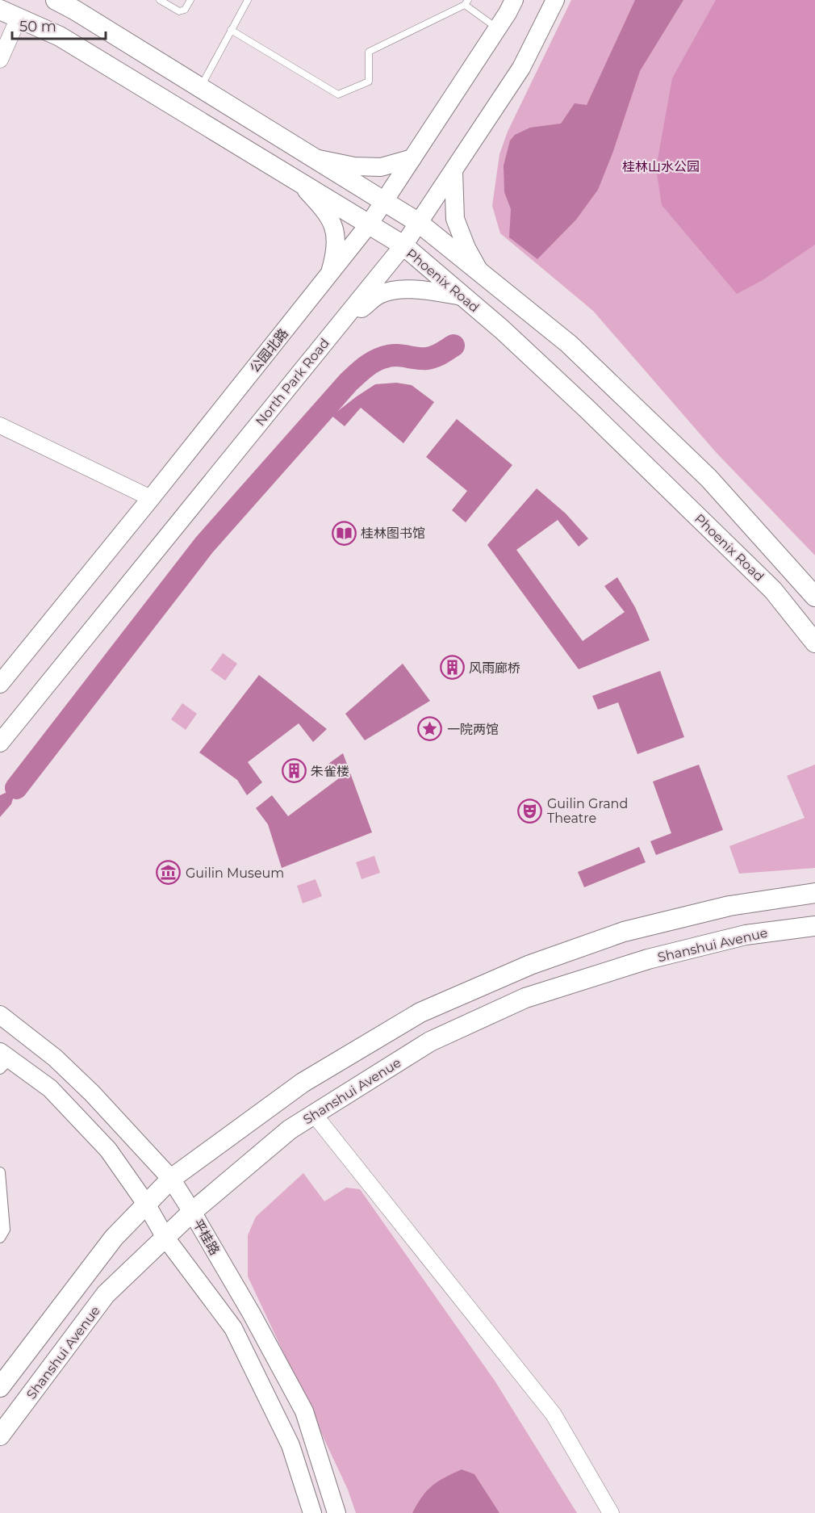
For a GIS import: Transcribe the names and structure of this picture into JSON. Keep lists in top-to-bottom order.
{
  "streets": {
    "main road": [
      "Phoenix Road",
      "公园北路",
      "North Park Road",
      "Shanshui Avenue",
      "平桂路"
    ]
  },
  "crossings": [
    ["Phoenix Road", "公园北路"],
    ["Phoenix Road", "North Park Road"],
    ["Shanshui Avenue", "平桂路"]
  ],
  "parks": ["桂林山水公园"],
  "places": {
    "library": ["桂林图书馆"],
    "building": ["风雨廊桥", "朱雀楼"],
    "place": ["一院两馆"],
    "theatre": ["Guilin Grand Theatre"],
    "museum": ["Guilin Museum"]
  },
  "scale_bar": "50 m"
}
